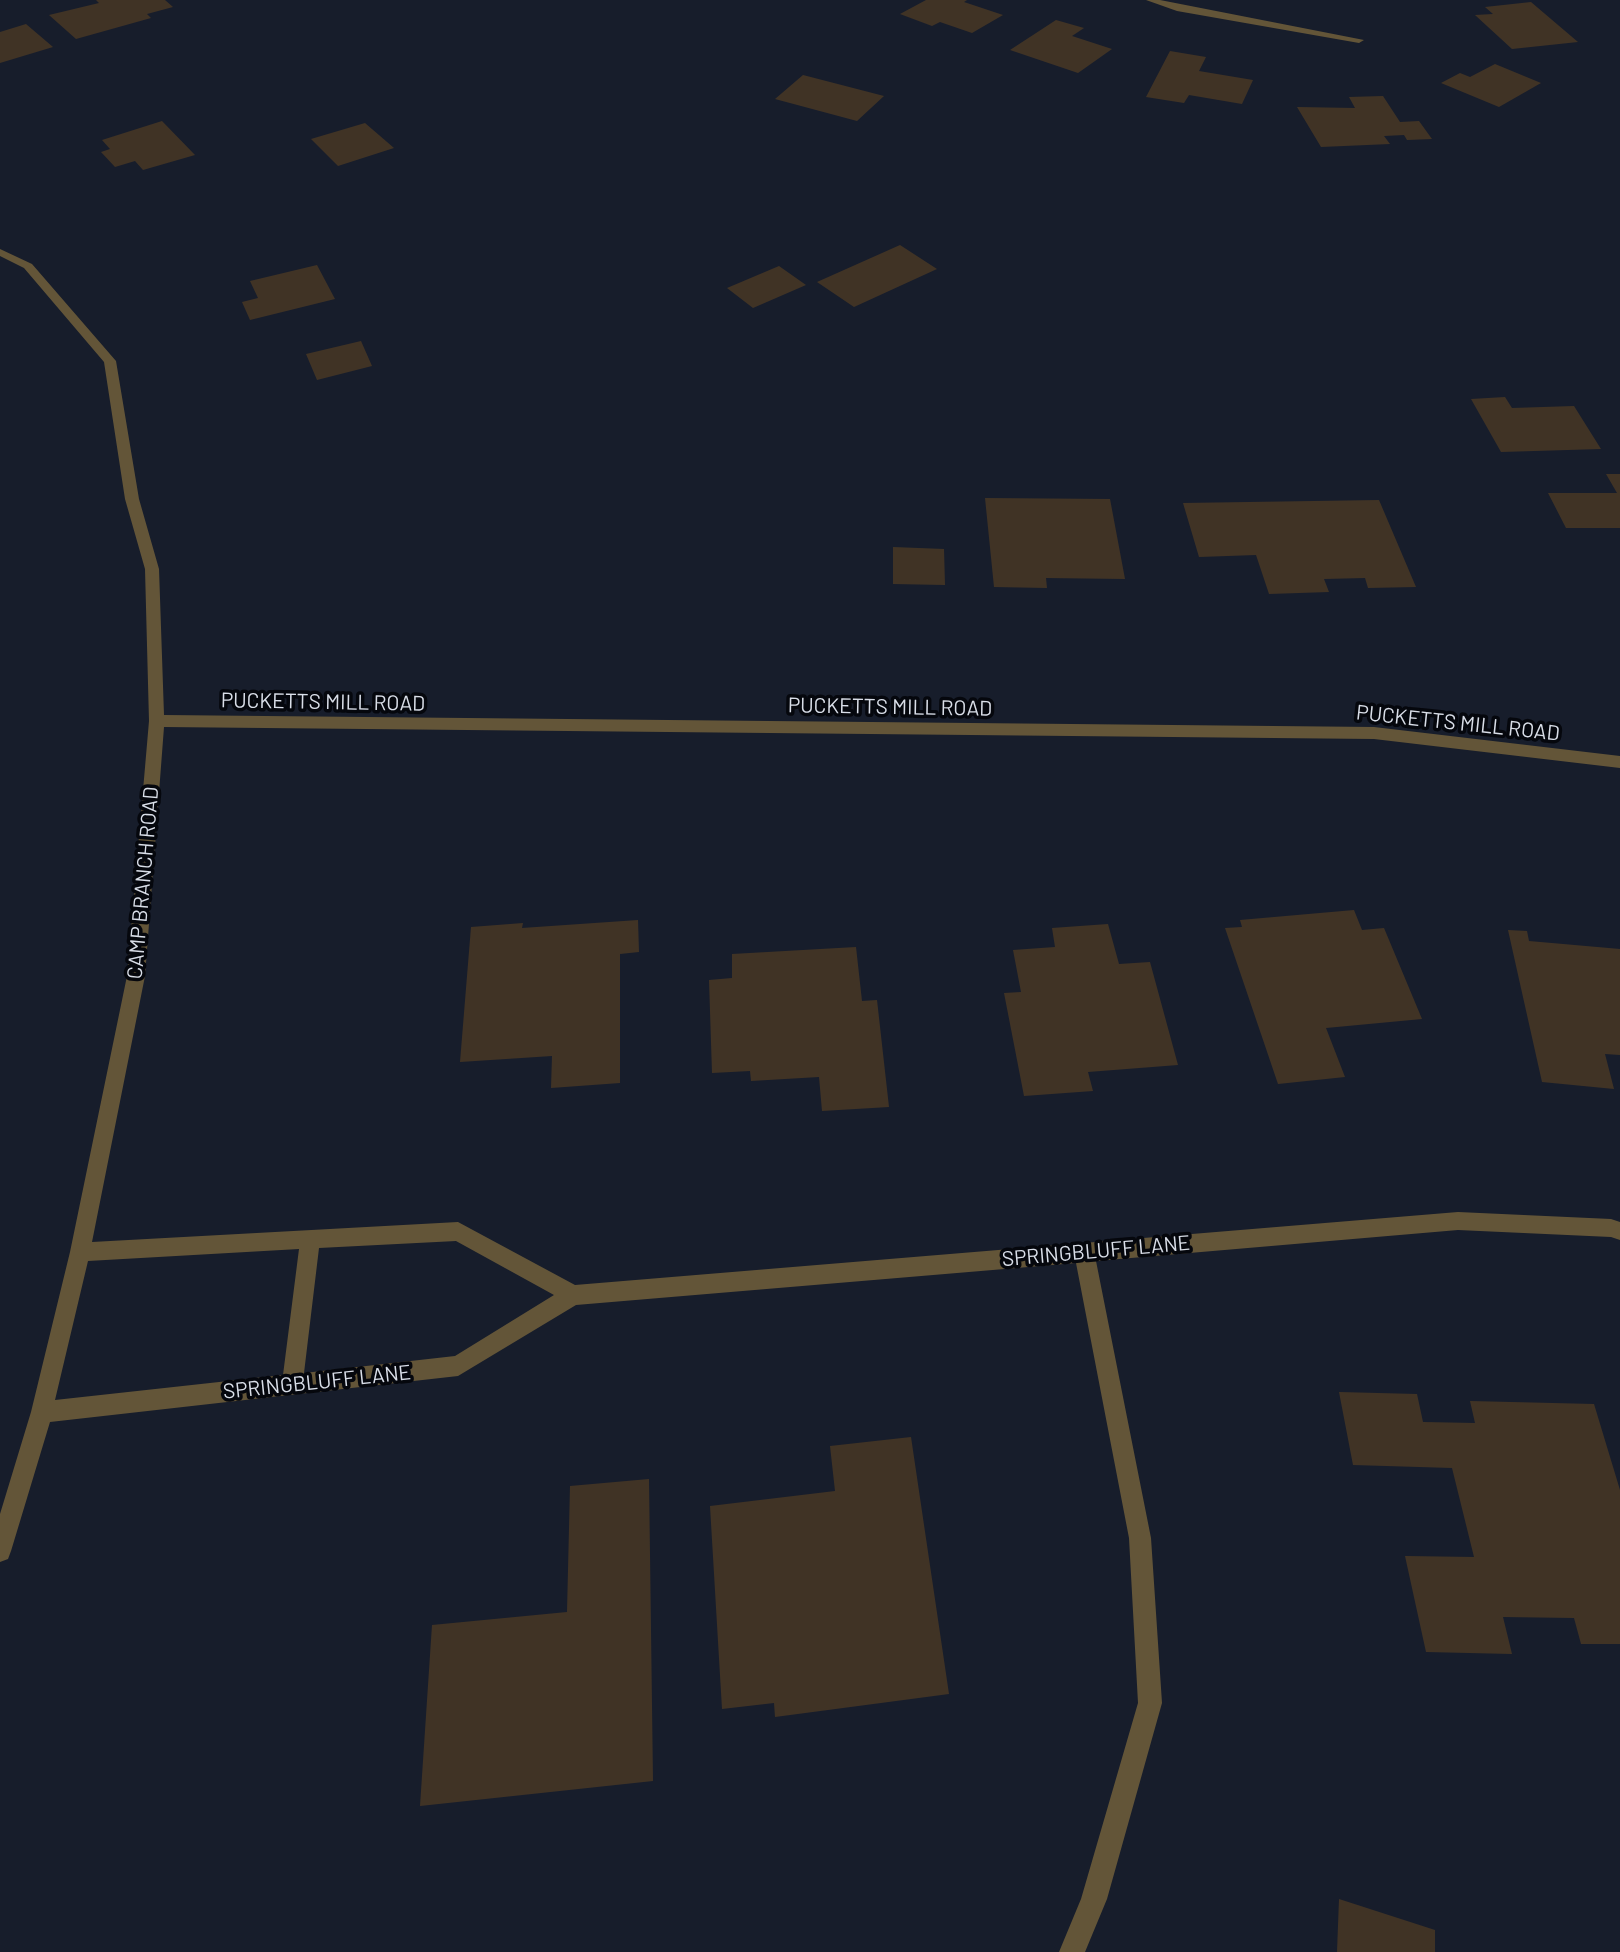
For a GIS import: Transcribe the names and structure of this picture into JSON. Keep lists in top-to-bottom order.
{
  "streets": {
    "street": ["PUCKETTS MILL ROAD", "CAMP BRANCH ROAD", "SPRINGBLUFF LANE"]
  },
  "crossings": [
    ["PUCKETTS MILL ROAD", "CAMP BRANCH ROAD"],
    ["CAMP BRANCH ROAD", "SPRINGBLUFF LANE"]
  ]
}
